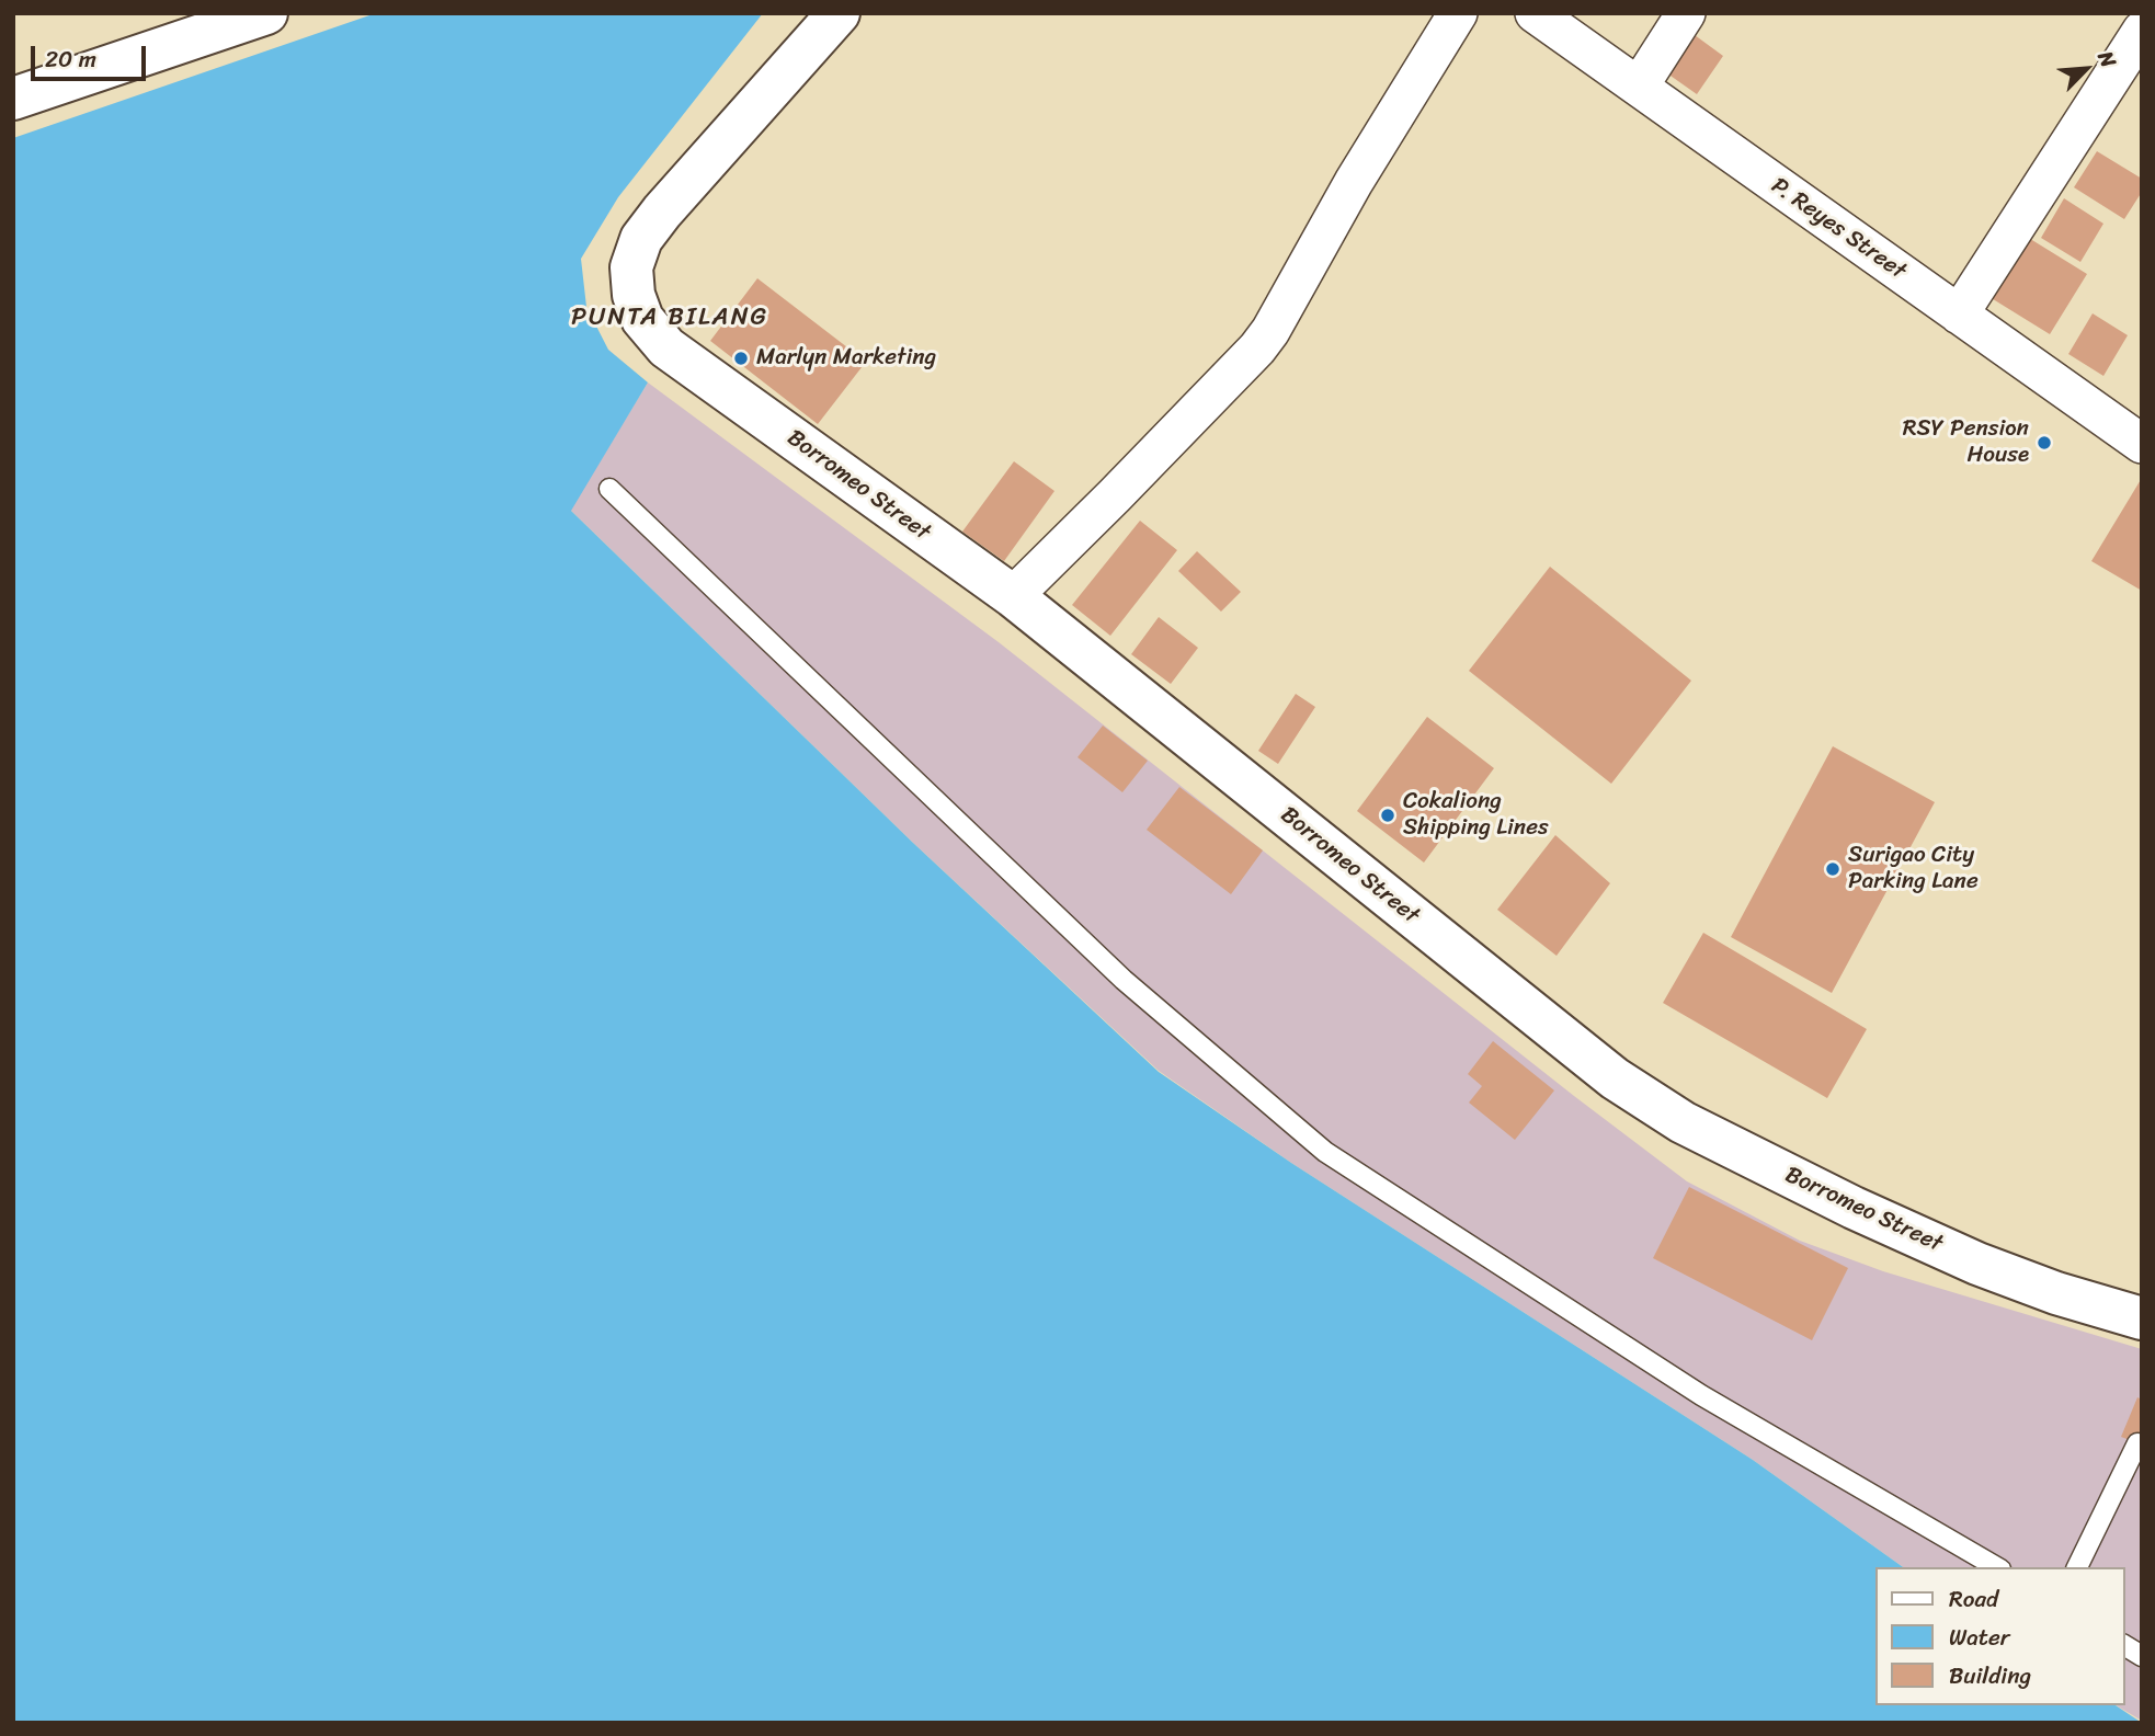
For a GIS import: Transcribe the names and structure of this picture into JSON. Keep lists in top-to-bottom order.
{
  "streets": {
    "street": ["P. Reyes Street", "Borromeo Street"]
  },
  "districts": ["PUNTA BILANG"],
  "places": [
    "Marlyn Marketing",
    "RSY Pension House",
    "Cokaliong Shipping Lines",
    "Surigao City Parking Lane"
  ],
  "legend": ["Road", "Water", "Building"],
  "scale_bar": "20 m",
  "north": "top right"
}
